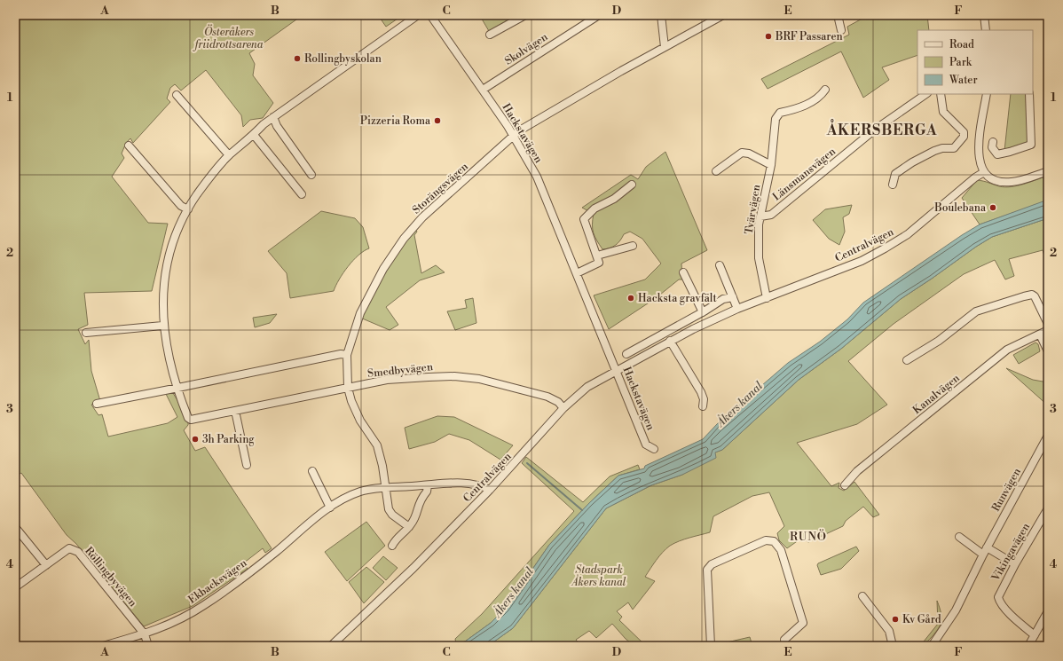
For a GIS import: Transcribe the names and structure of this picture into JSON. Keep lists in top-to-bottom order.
{
  "streets": {
    "street": [
      "Skolvägen",
      "Hackstavägen",
      "Länsmansvägen",
      "Storängsvägen",
      "Tvärvägen",
      "Centralvägen",
      "Smedbyvägen",
      "Kanalvägen",
      "Runvägen",
      "Vikingavägen",
      "Röllingbyvägen",
      "Ekbacksvägen"
    ]
  },
  "crossings": [
    ["Skolvägen", "Hackstavägen"],
    ["Hackstavägen", "Storängsvägen"],
    ["Hackstavägen", "Centralvägen"],
    ["Länsmansvägen", "Tvärvägen"],
    ["Storängsvägen", "Smedbyvägen"],
    ["Storängsvägen", "Ekbacksvägen"],
    ["Tvärvägen", "Centralvägen"],
    ["Centralvägen", "Smedbyvägen"],
    ["Centralvägen", "Ekbacksvägen"],
    ["Röllingbyvägen", "Ekbacksvägen"]
  ],
  "districts": ["ÅKERSBERGA", "RUNÖ"],
  "water": ["Åkers kanal"],
  "parks": ["Österåkers friidrottsarena", "Stadspark Åkers kanal"],
  "places": [
    "BRF Passaren",
    "Rollingbyskolan",
    "Pizzeria Roma",
    "Boulebana",
    "Hacksta gravfält",
    "3h Parking",
    "Kv Gård"
  ],
  "legend": ["Road", "Park", "Water"],
  "grid": {
    "columns": [
      "A",
      "B",
      "C",
      "D",
      "E",
      "F"
    ],
    "rows": [
      "1",
      "2",
      "3",
      "4"
    ]
  }
}
